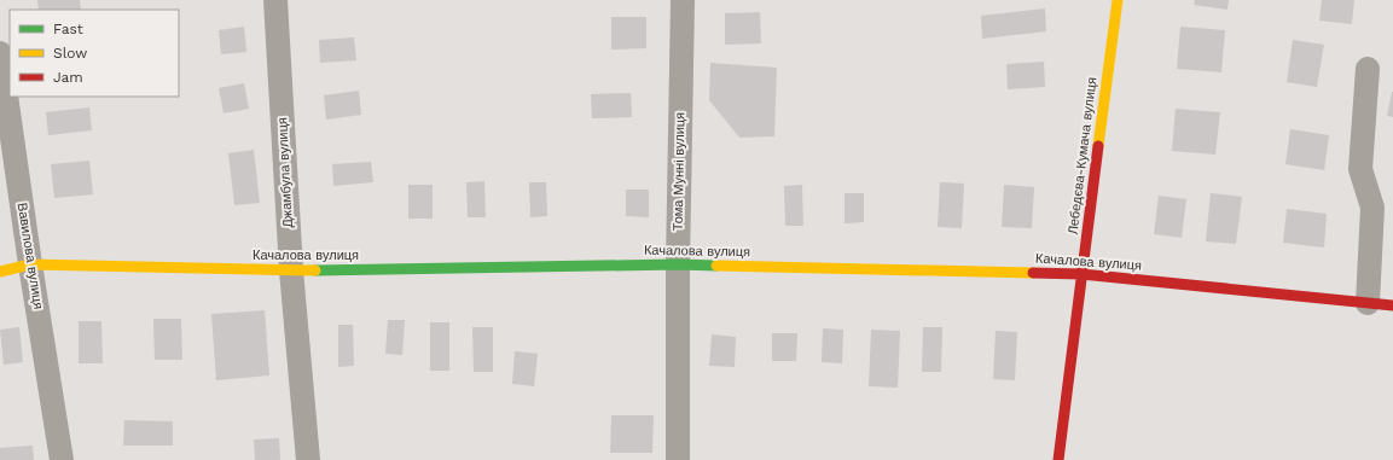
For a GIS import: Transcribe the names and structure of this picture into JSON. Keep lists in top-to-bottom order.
{
  "streets": {
    "street": [
      "Лебедєва-Кумача вулиця",
      "Тома Мунні вулиця",
      "Джамбула вулиця",
      "Качалова вулиця",
      "Вавилова вулиця"
    ]
  },
  "crossings": [
    ["Лебедєва-Кумача вулиця", "Качалова вулиця"],
    ["Тома Мунні вулиця", "Качалова вулиця"],
    ["Джамбула вулиця", "Качалова вулиця"],
    ["Качалова вулиця", "Вавилова вулиця"]
  ],
  "legend": ["Fast", "Slow", "Jam"]
}
